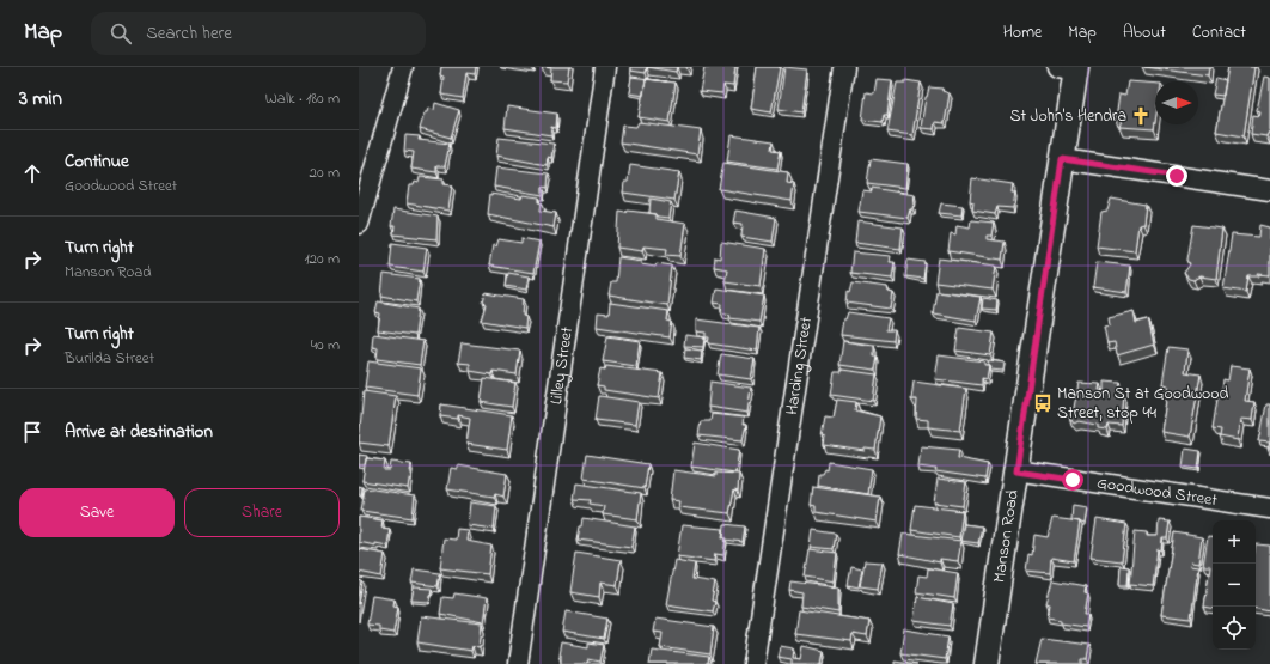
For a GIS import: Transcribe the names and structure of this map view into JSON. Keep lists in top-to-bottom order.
{
  "streets": {
    "street": [
      "Lilley Street",
      "Harding Street",
      "Goodwood Street",
      "Manson Road"
    ]
  },
  "crossings": [
    ["Goodwood Street", "Manson Road"]
  ],
  "places": {
    "church": ["St John's Hendra"],
    "bus stop": ["Manson St at Goodwood Street, stop 44"]
  },
  "north": "right",
  "page": {
    "header": "Map",
    "search": "Search here",
    "nav": [
      "Home",
      "Map",
      "About",
      "Contact"
    ],
    "heading": ["3 min", "Walk · 180 m"],
    "list": [
      ["Continue", "Goodwood Street", "20 m"],
      ["Turn right", "Manson Road", "120 m"],
      ["Turn right", "Burilda Street", "40 m"],
      "Arrive at destination"
    ],
    "buttons": ["Save", "Share"],
    "map_buttons": ["+", "−"]
  }
}
